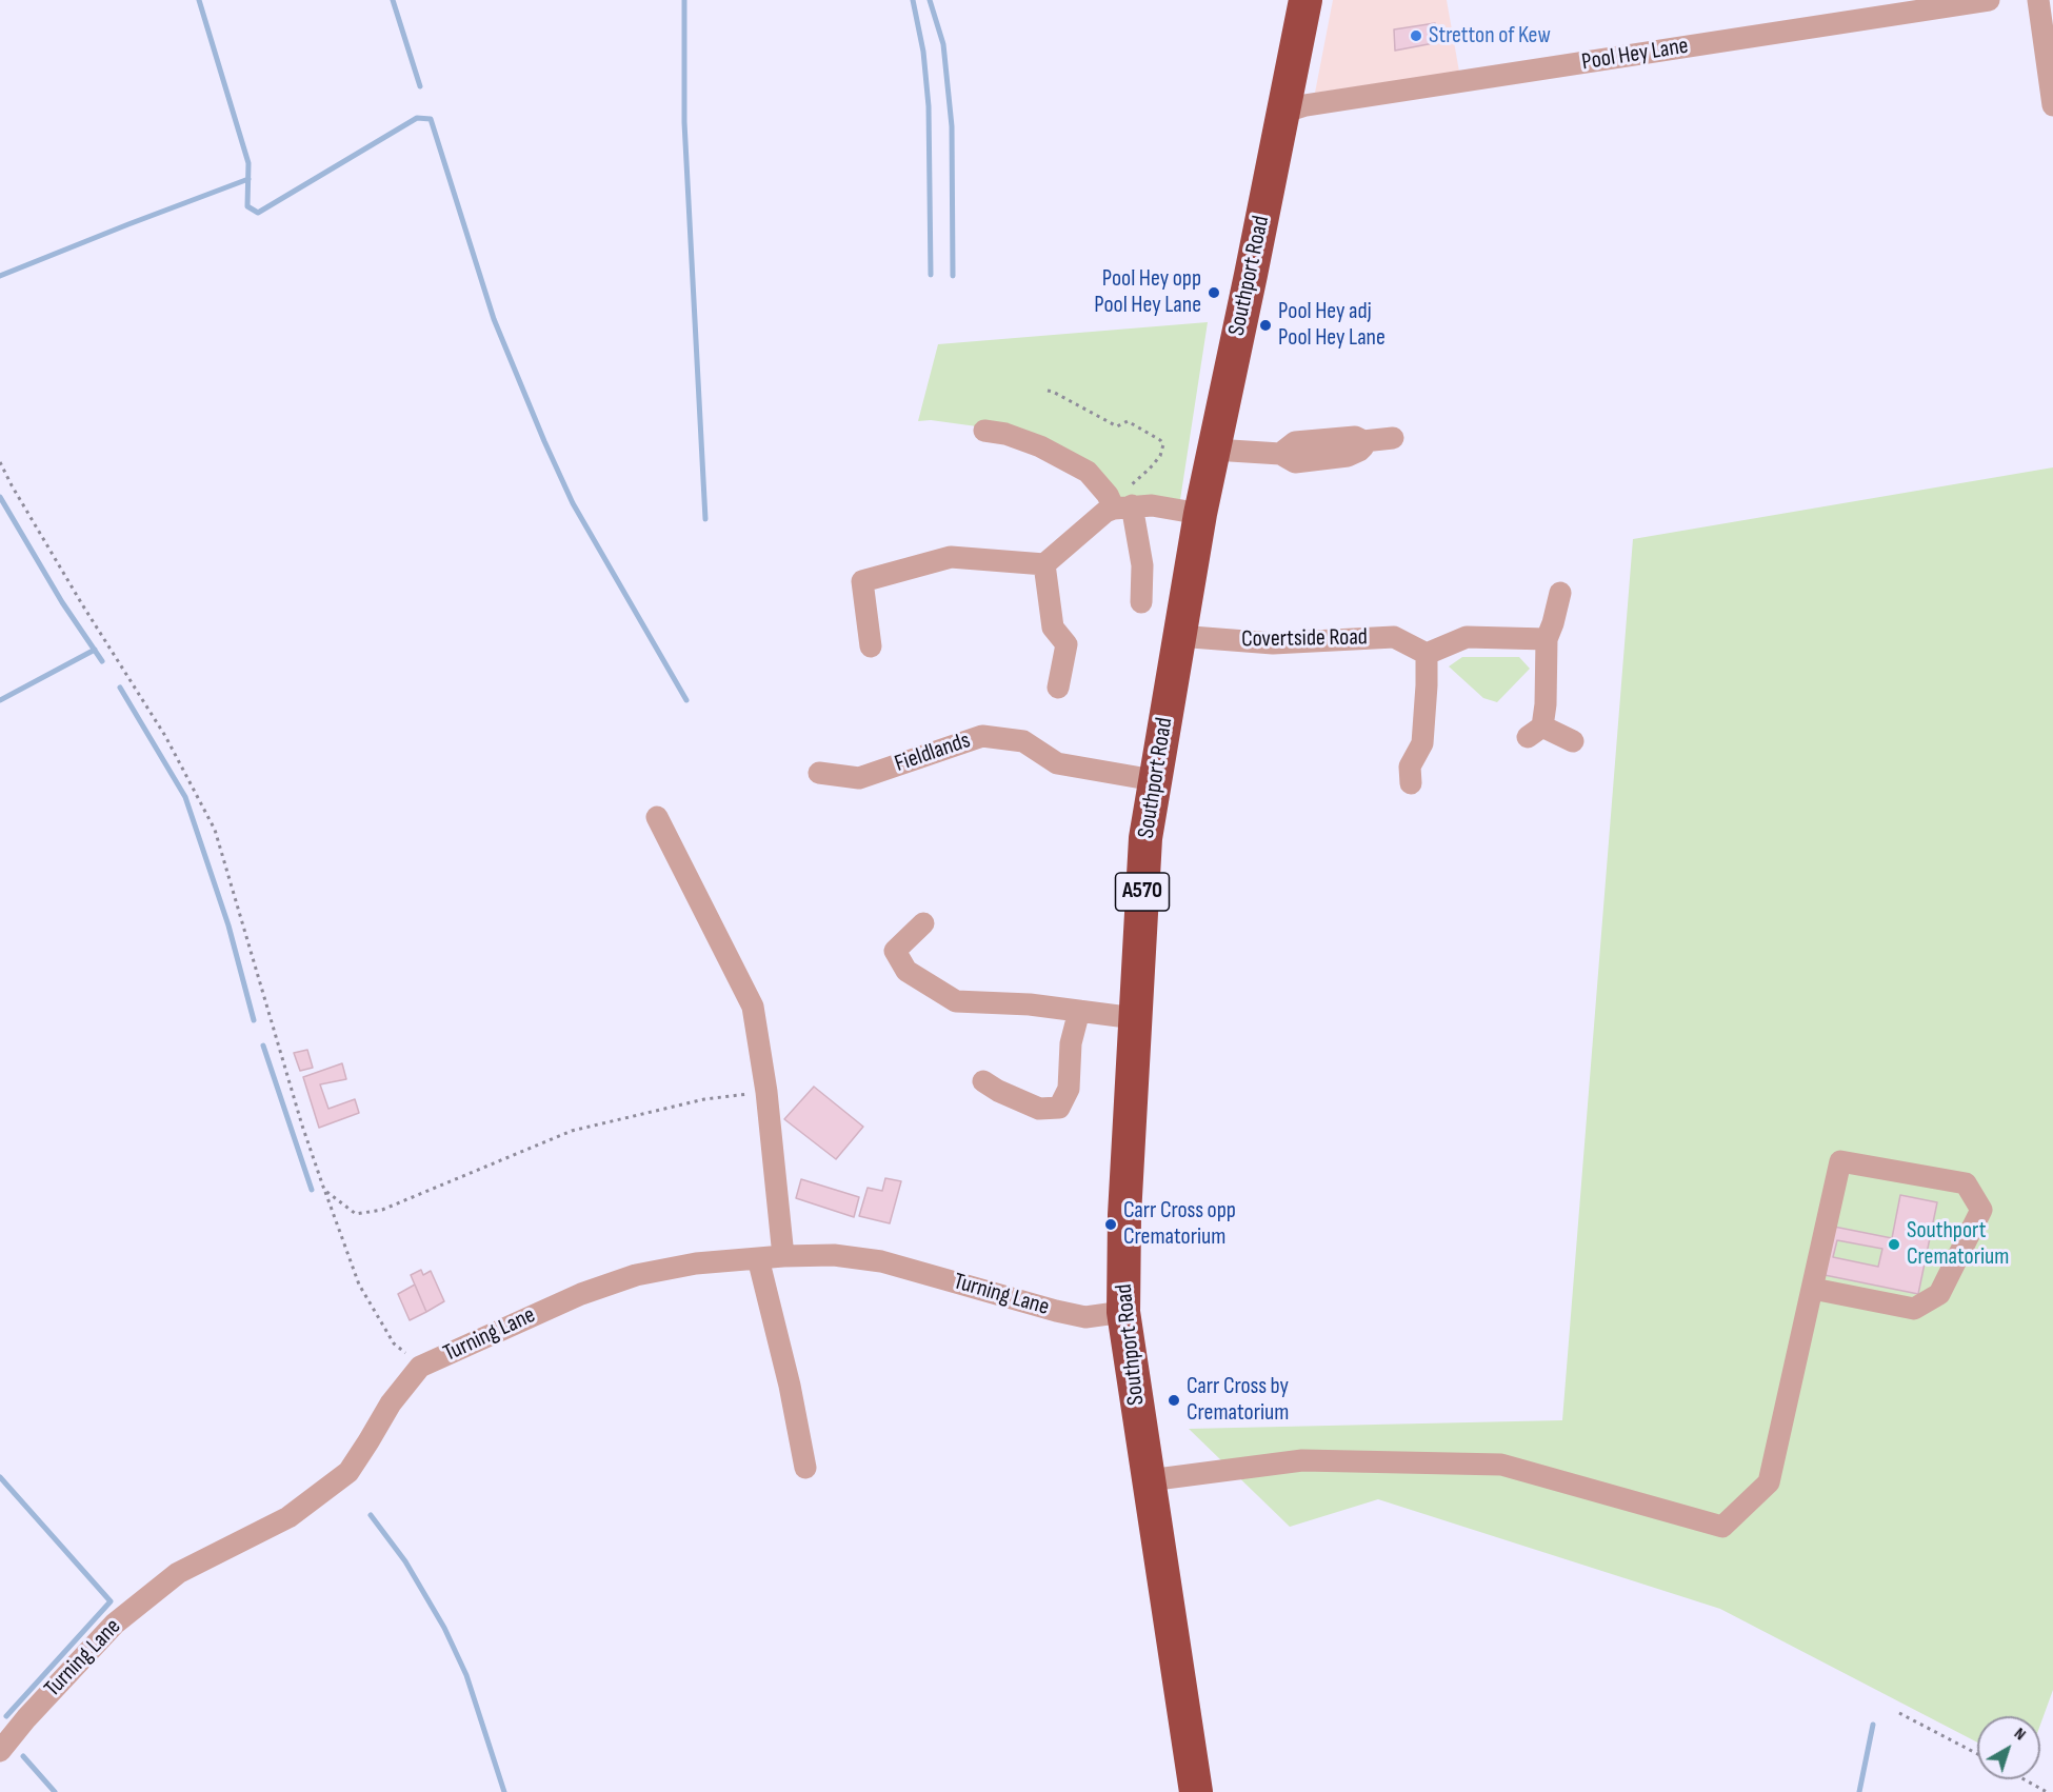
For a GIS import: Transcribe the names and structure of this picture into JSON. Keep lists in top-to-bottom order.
{
  "streets": {
    "highway": ["Southport Road", "A570"],
    "street": [
      "Pool Hey Lane",
      "Covertside Road",
      "Fieldlands",
      "Turning Lane"
    ]
  },
  "crossings": [
    ["Pool Hey Lane", "Southport Road"],
    ["Southport Road", "Covertside Road"],
    ["Southport Road", "Fieldlands"],
    ["Southport Road", "Turning Lane"]
  ],
  "places": [
    "Stretton of Kew",
    "Pool Hey opp Pool Hey Lane",
    "Pool Hey adj Pool Hey Lane",
    "Carr Cross opp Crematorium",
    "Southport Crematorium",
    "Carr Cross by Crematorium"
  ],
  "north": "top right"
}
